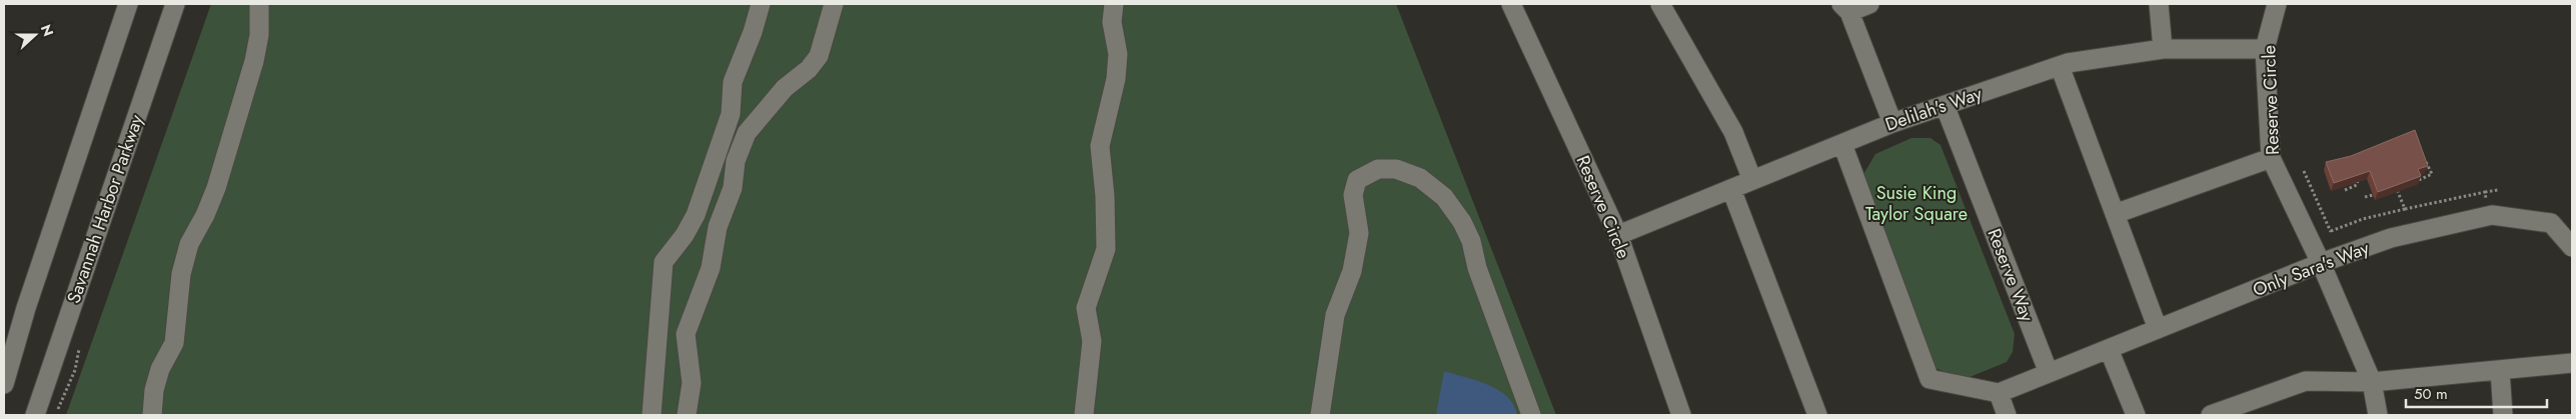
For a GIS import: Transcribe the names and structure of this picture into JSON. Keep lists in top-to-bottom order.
{
  "streets": {
    "street": [
      "Reserve Circle",
      "Delilah's Way",
      "Savannah Harbor Parkway",
      "Only Sara's Way",
      "Reserve Way"
    ]
  },
  "crossings": [
    ["Reserve Circle", "Delilah's Way"],
    ["Reserve Circle", "Only Sara's Way"],
    ["Delilah's Way", "Reserve Way"],
    ["Only Sara's Way", "Reserve Way"]
  ],
  "parks": ["Susie King Taylor Square"],
  "scale_bar": "50 m",
  "north": "right"
}
